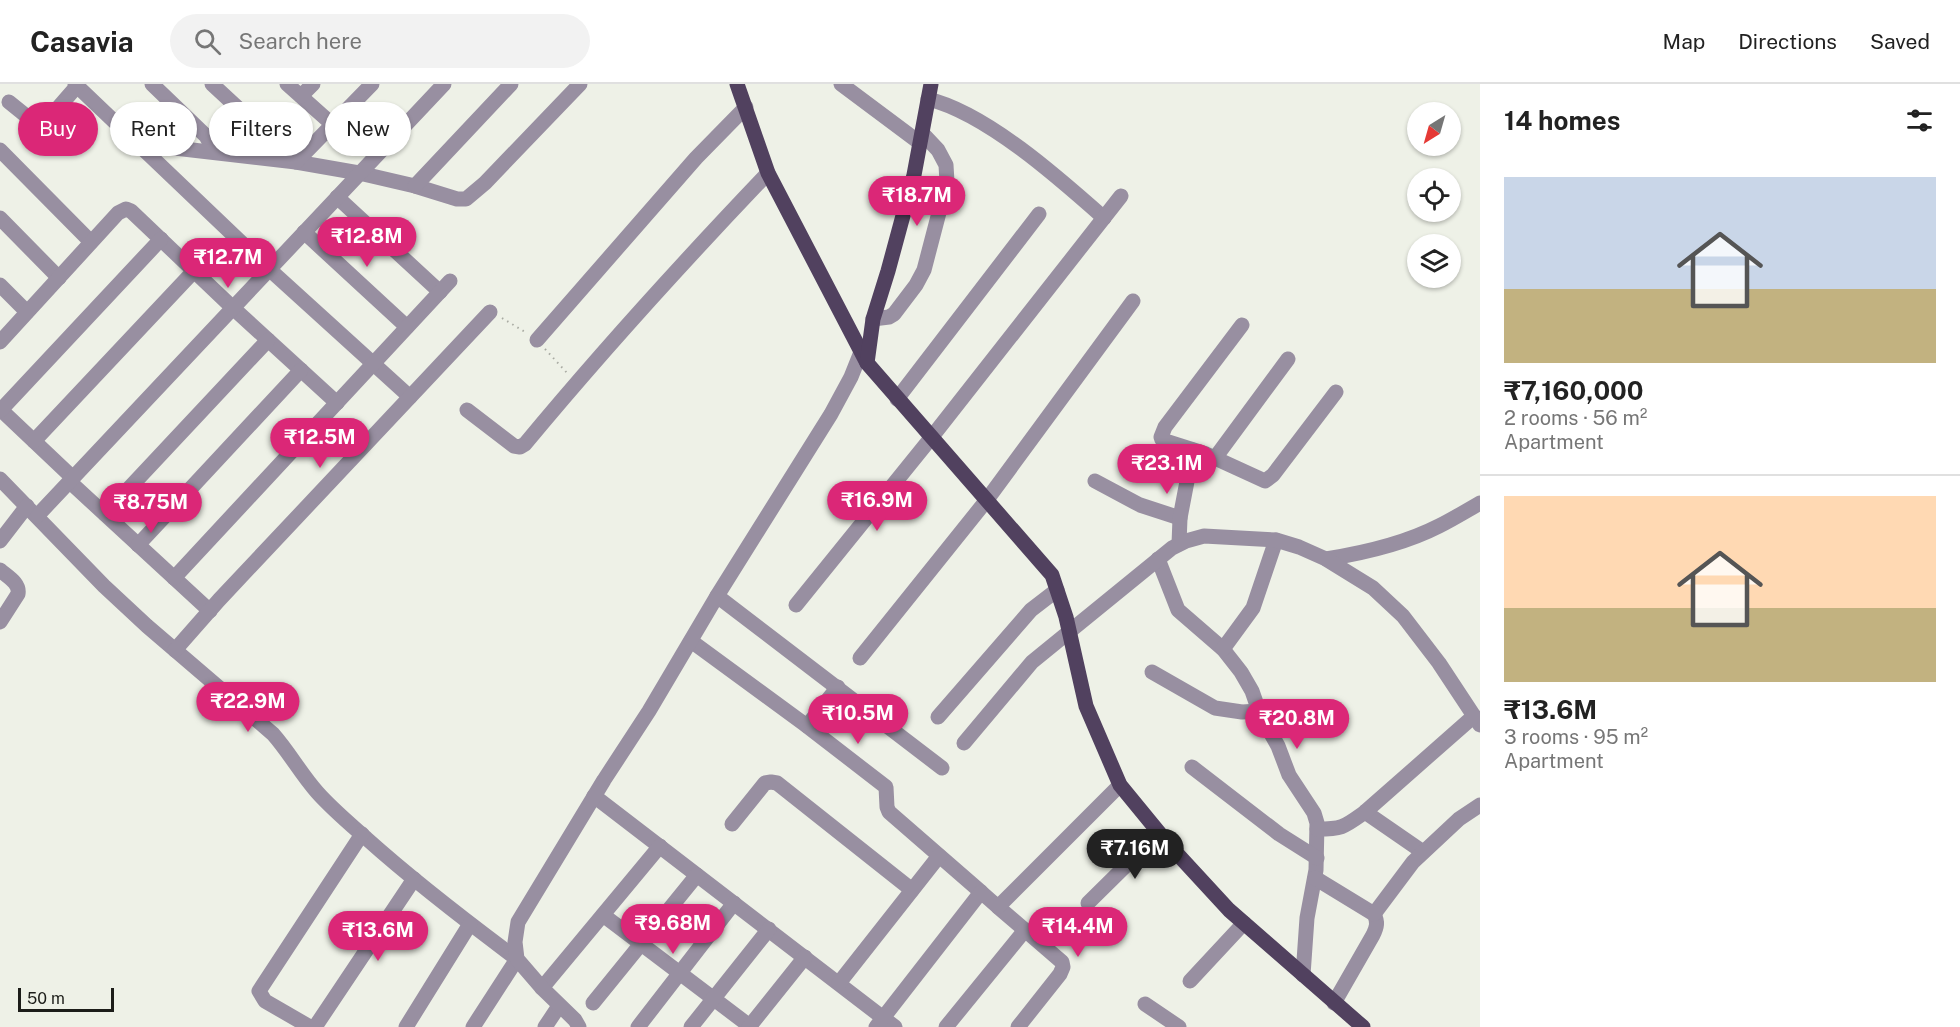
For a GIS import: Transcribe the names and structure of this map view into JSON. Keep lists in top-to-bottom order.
{
  "scale_bar": "50 m",
  "north": "bottom left",
  "page": {
    "header": "Casavia",
    "search": "Search here",
    "nav": ["Map", "Directions", "Saved"],
    "heading": "14 homes",
    "chip": [
      "Buy",
      "Rent",
      "Filters",
      "New"
    ],
    "list": [
      {
        "name": "₹7,160,000",
        "note": "2 rooms · 56 m² · Apartment"
      },
      {
        "name": "₹13.6M",
        "note": "3 rooms · 95 m² · Apartment"
      }
    ],
    "price": [
      "₹18.7M",
      "₹12.8M",
      "₹12.7M",
      "₹12.5M",
      "₹23.1M",
      "₹16.9M",
      "₹8.75M",
      "₹22.9M",
      "₹10.5M",
      "₹20.8M",
      "₹7.16M",
      "₹9.68M",
      "₹14.4M",
      "₹13.6M"
    ],
    "scale": "50 m"
  }
}
